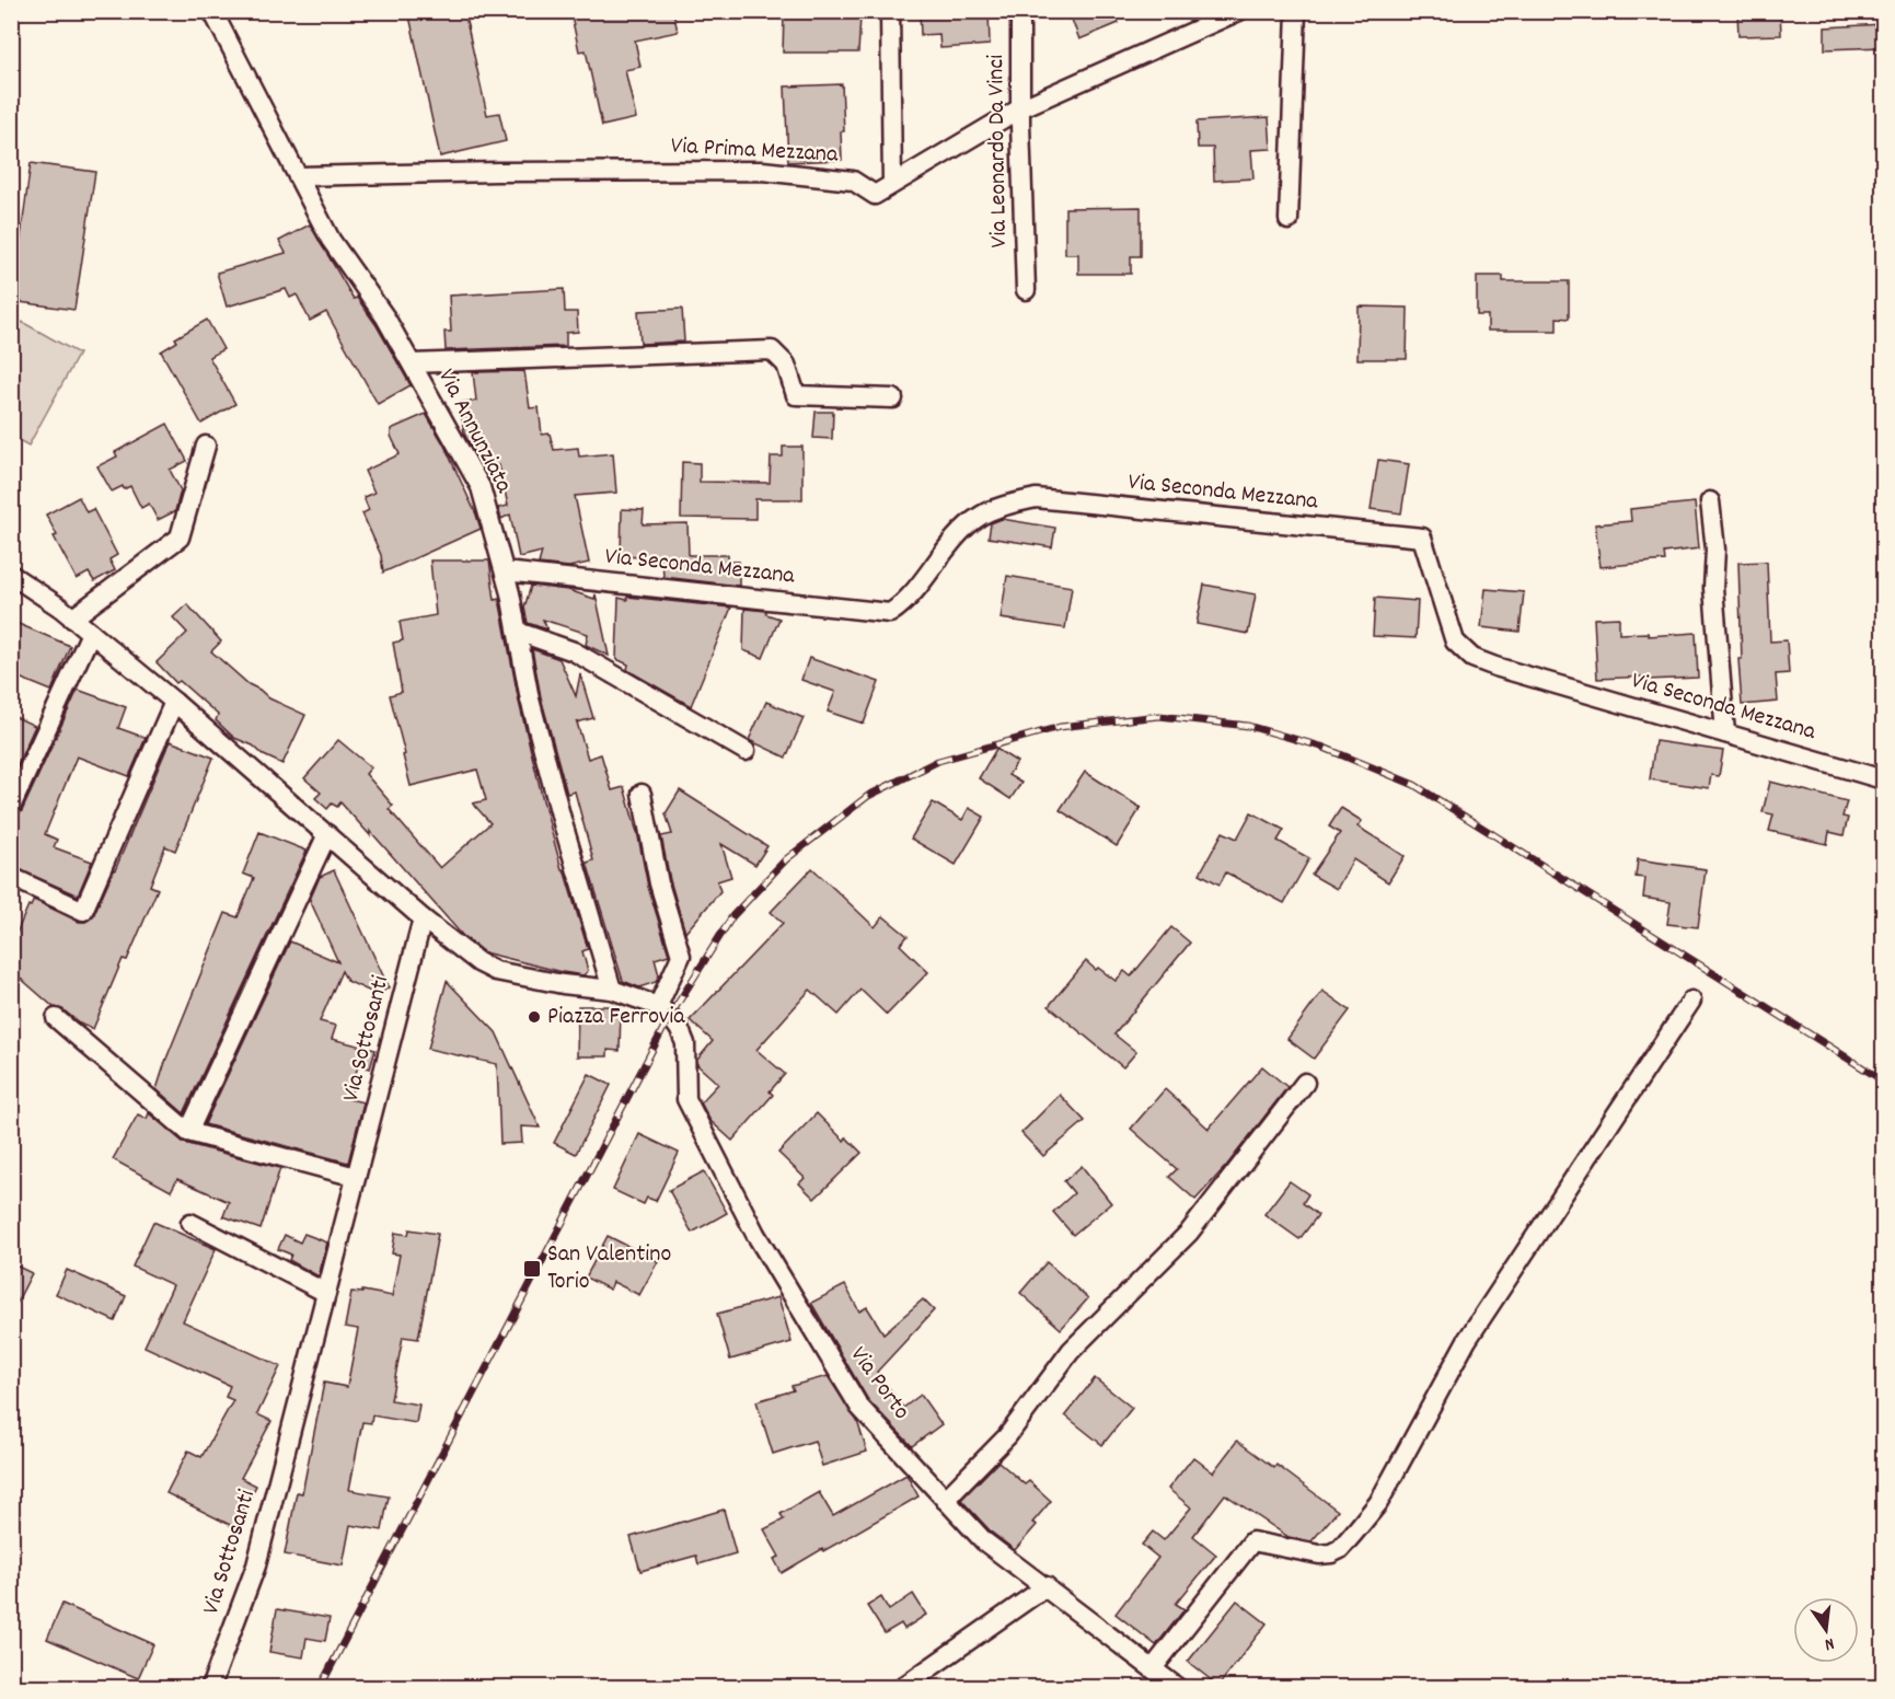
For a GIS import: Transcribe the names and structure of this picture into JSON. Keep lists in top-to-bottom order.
{
  "streets": {
    "street": [
      "Via Prima Mezzana",
      "Via Leonardo Da Vinci",
      "Via Annunziata",
      "Via Seconda Mezzana",
      "Via Sottosanti",
      "Via Porto"
    ]
  },
  "crossings": [
    ["Via Prima Mezzana", "Via Leonardo Da Vinci"],
    ["Via Prima Mezzana", "Via Annunziata"],
    ["Via Annunziata", "Via Seconda Mezzana"]
  ],
  "places": {
    "other": ["Piazza Ferrovia"],
    "transit": ["San Valentino Torio"]
  },
  "north": "bottom"
}
